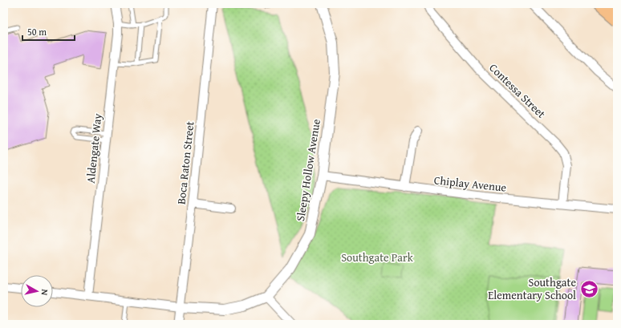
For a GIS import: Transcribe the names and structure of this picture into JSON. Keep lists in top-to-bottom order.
{
  "streets": {
    "street": [
      "Contessa Street",
      "Aldengate Way",
      "Boca Raton Street",
      "Sleepy Hollow Avenue",
      "Chiplay Avenue"
    ]
  },
  "crossings": [
    ["Contessa Street", "Chiplay Avenue"],
    ["Boca Raton Street", "Sleepy Hollow Avenue"],
    ["Sleepy Hollow Avenue", "Chiplay Avenue"]
  ],
  "parks": ["Southgate Park"],
  "places": {
    "school or university": ["Southgate Elementary School"]
  },
  "scale_bar": "50 m",
  "north": "right"
}
